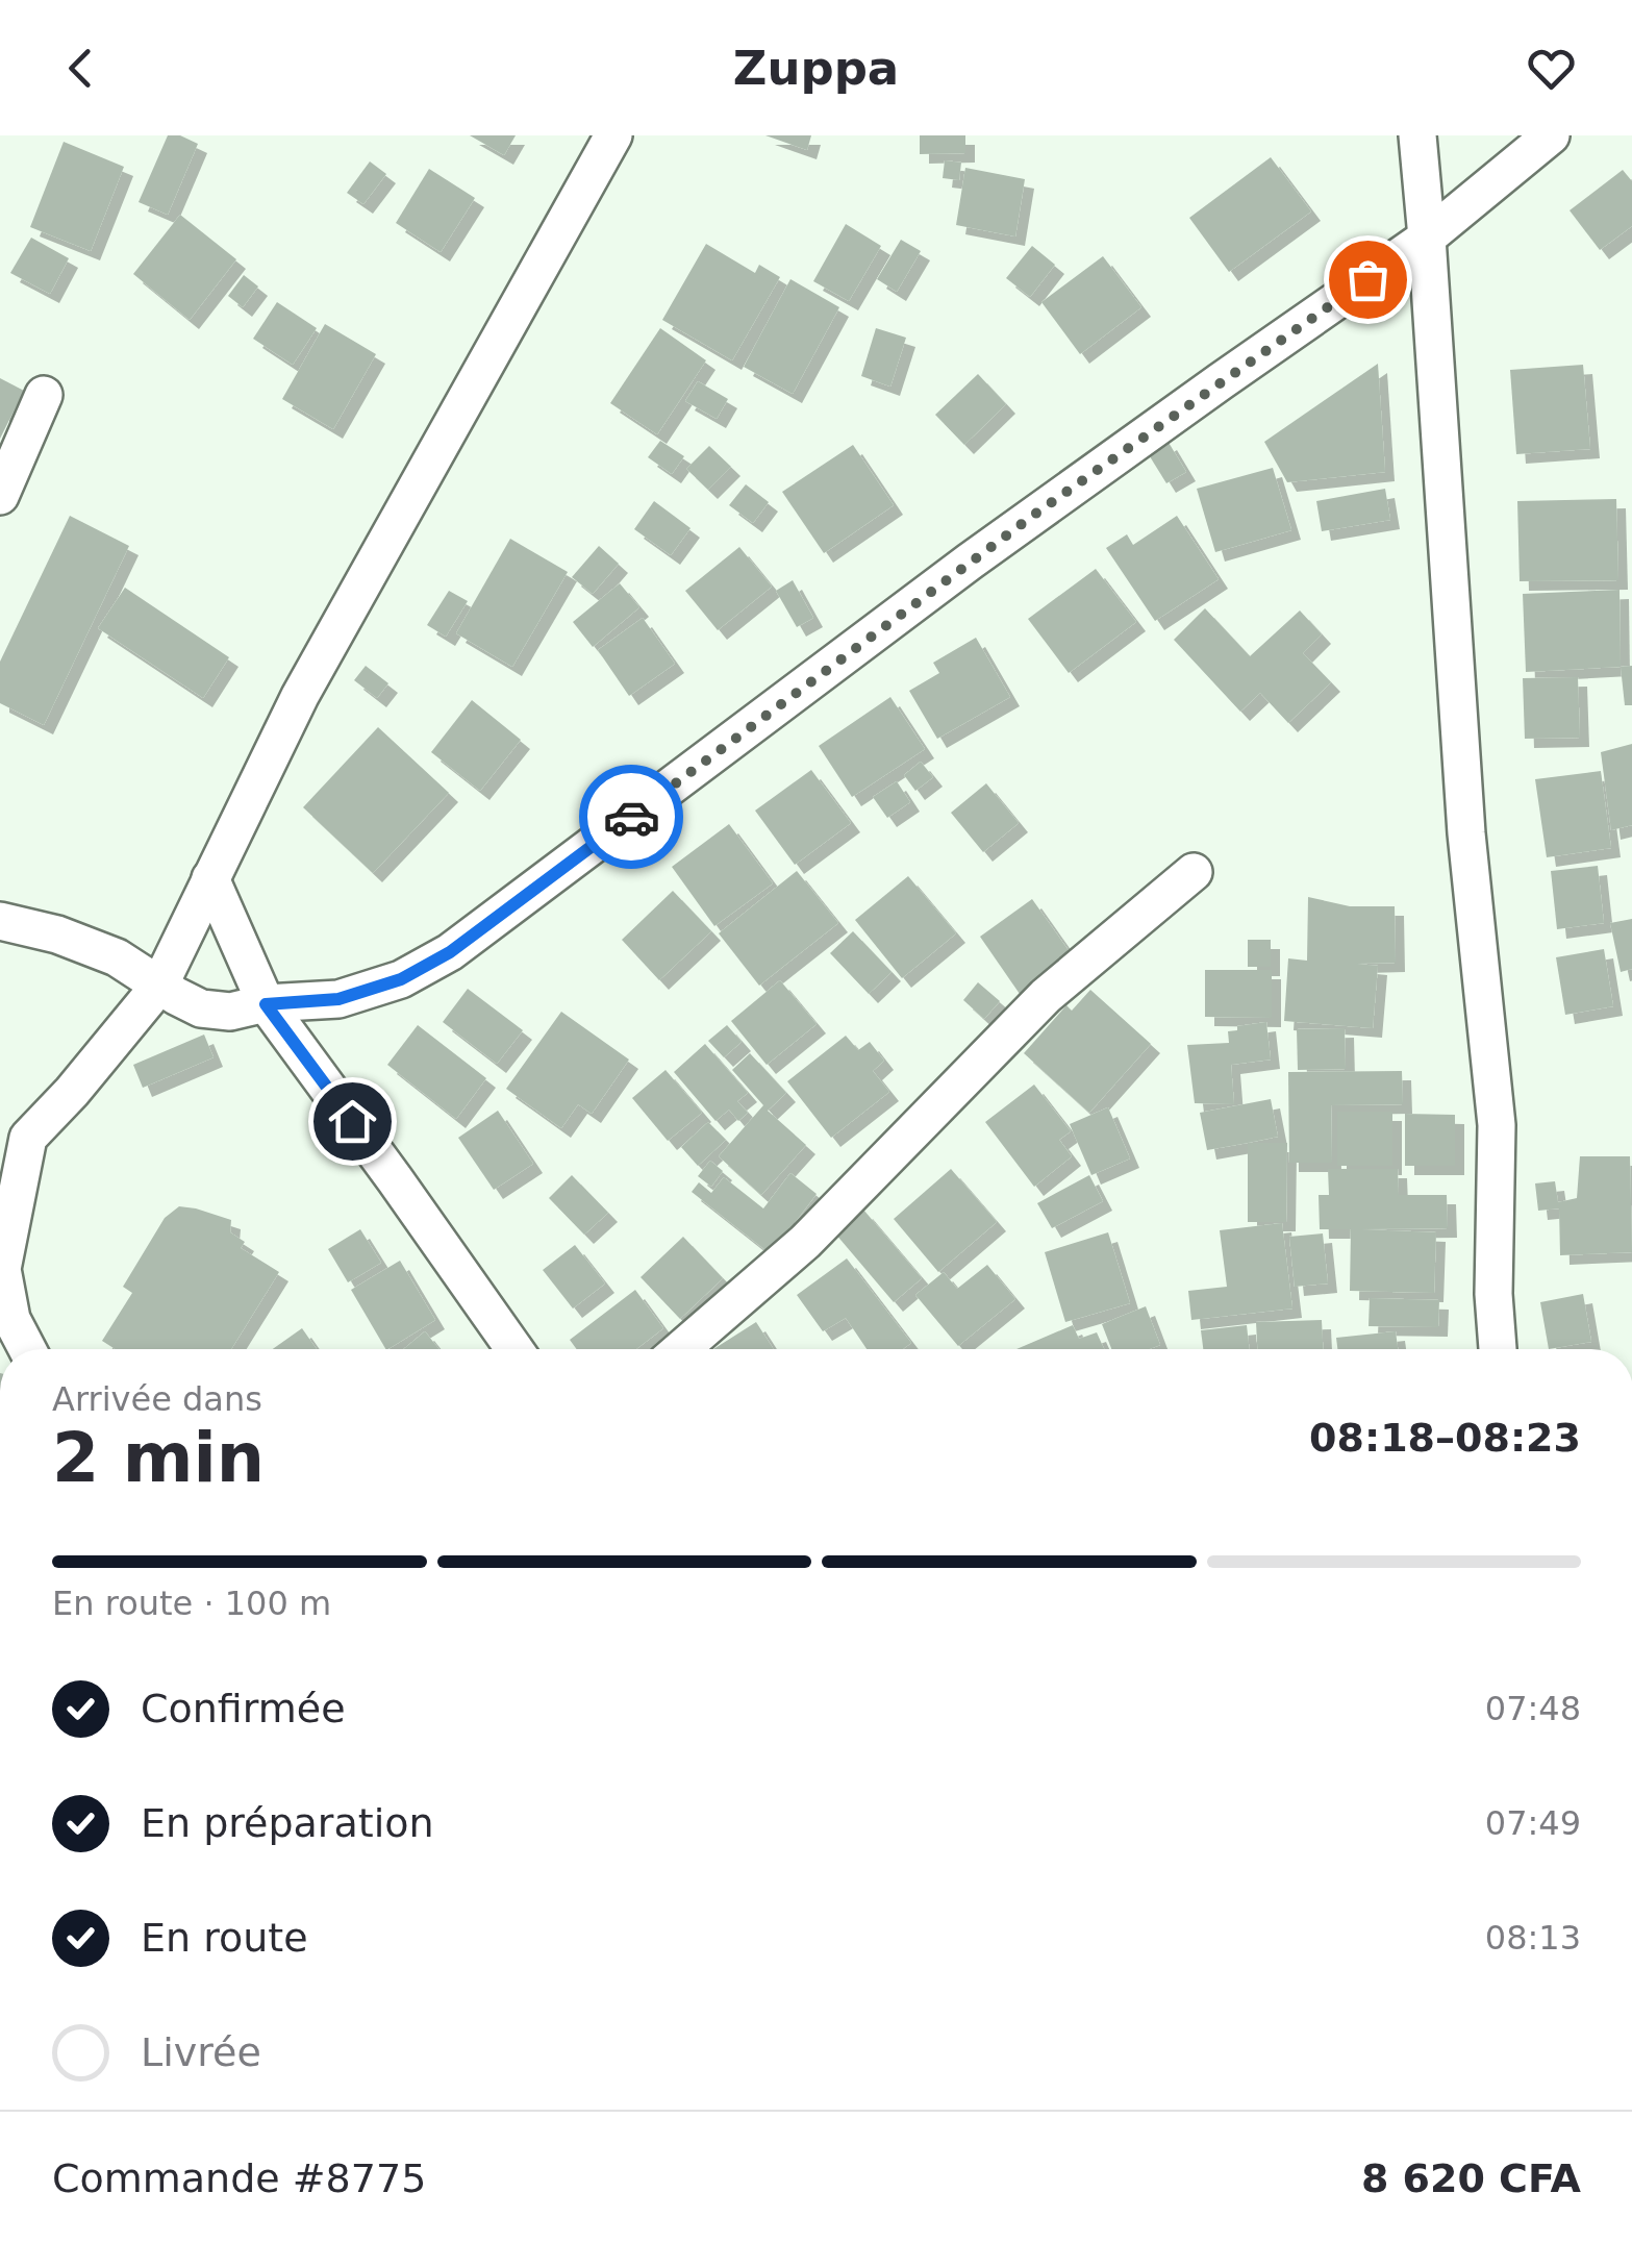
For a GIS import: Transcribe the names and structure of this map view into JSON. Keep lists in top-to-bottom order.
{
  "page": {
    "header": "Zuppa",
    "heading": ["2 min", "Arrivée dans", "08:18–08:23"],
    "panel": ["Commande #8775", "8 620 CFA"],
    "bar": "En route · 100 m",
    "list": [
      ["Confirmée", "07:48"],
      ["En préparation", "07:49"],
      ["En route", "08:13"],
      "Livrée"
    ]
  }
}
